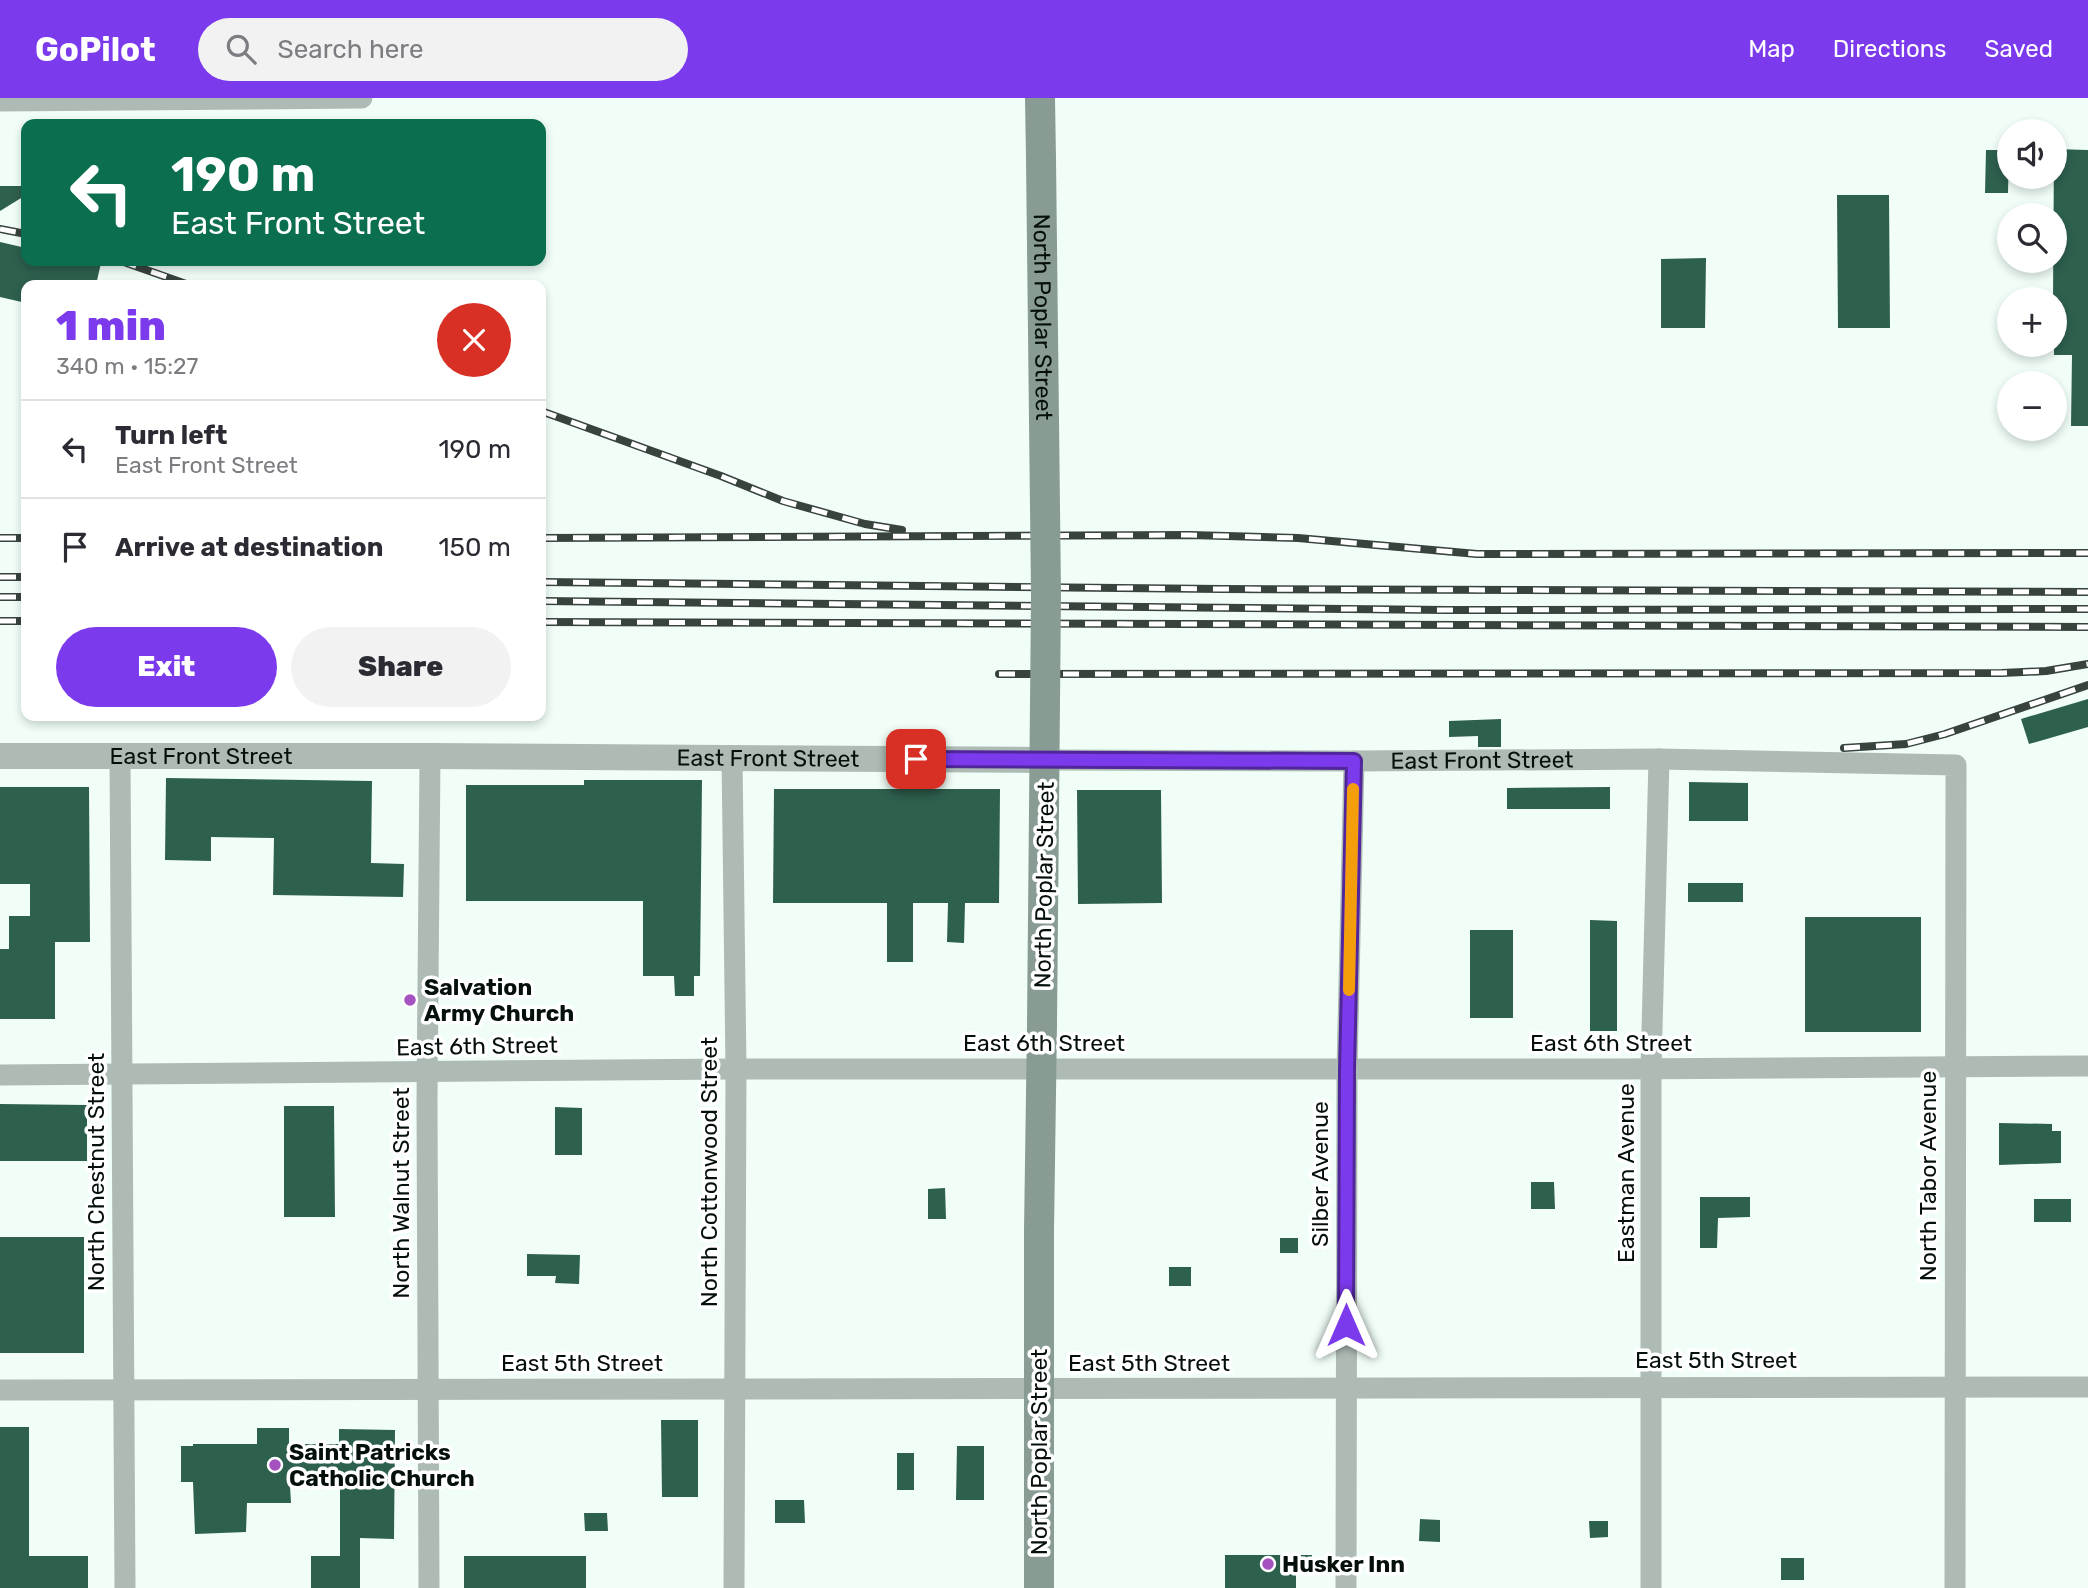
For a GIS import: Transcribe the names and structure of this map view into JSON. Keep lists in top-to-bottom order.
{
  "streets": {
    "main road": ["North Poplar Street"],
    "street": [
      "East Front Street",
      "East 6th Street",
      "North Chestnut Street",
      "North Cottonwood Street",
      "Eastman Avenue",
      "Silber Avenue",
      "North Tabor Avenue",
      "North Walnut Street",
      "East 5th Street"
    ]
  },
  "crossings": [
    ["North Poplar Street", "East 6th Street"],
    ["North Poplar Street", "East 5th Street"],
    ["East Front Street", "North Chestnut Street"],
    ["East Front Street", "North Cottonwood Street"],
    ["East Front Street", "Eastman Avenue"],
    ["East Front Street", "Silber Avenue"],
    ["East Front Street", "North Tabor Avenue"],
    ["East Front Street", "North Walnut Street"],
    ["East 6th Street", "North Chestnut Street"],
    ["East 6th Street", "North Cottonwood Street"],
    ["East 6th Street", "Eastman Avenue"],
    ["East 6th Street", "Silber Avenue"],
    ["East 6th Street", "North Tabor Avenue"],
    ["East 6th Street", "North Walnut Street"],
    ["North Chestnut Street", "East 5th Street"],
    ["North Cottonwood Street", "East 5th Street"],
    ["Eastman Avenue", "East 5th Street"],
    ["Silber Avenue", "East 5th Street"],
    ["North Tabor Avenue", "East 5th Street"],
    ["North Walnut Street", "East 5th Street"]
  ],
  "places": ["Salvation Army Church", "Saint Patricks Catholic Church", "Husker Inn"],
  "page": {
    "header": "GoPilot",
    "search": "Search here",
    "nav": ["Map", "Directions", "Saved"],
    "map_buttons": ["+", "−"],
    "turn": ["190 m", "East Front Street"],
    "heading": ["1 min", "340 m · 15:27"],
    "list": [
      {
        "name": "Turn left",
        "note": "East Front Street",
        "value": "190 m"
      },
      {
        "name": "Arrive at destination",
        "value": "150 m"
      }
    ],
    "buttons": ["Exit", "Share"]
  }
}
